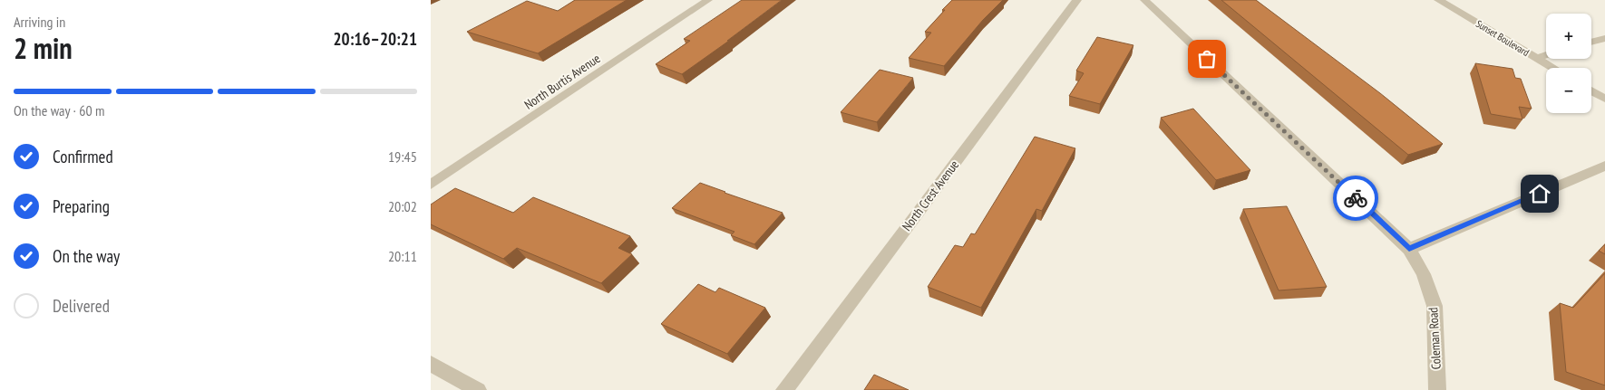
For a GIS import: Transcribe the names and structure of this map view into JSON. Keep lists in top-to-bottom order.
{
  "streets": {
    "street": [
      "Sunset Boulevard",
      "North Burtis Avenue",
      "North Crest Avenue",
      "Coleman Road"
    ]
  },
  "page": {
    "heading": ["2 min", "Arriving in", "20:16–20:21"],
    "map_buttons": ["+", "−"],
    "bar": "On the way · 60 m",
    "list": [
      ["Confirmed", "19:45"],
      ["Preparing", "20:02"],
      ["On the way", "20:11"],
      "Delivered"
    ]
  }
}
